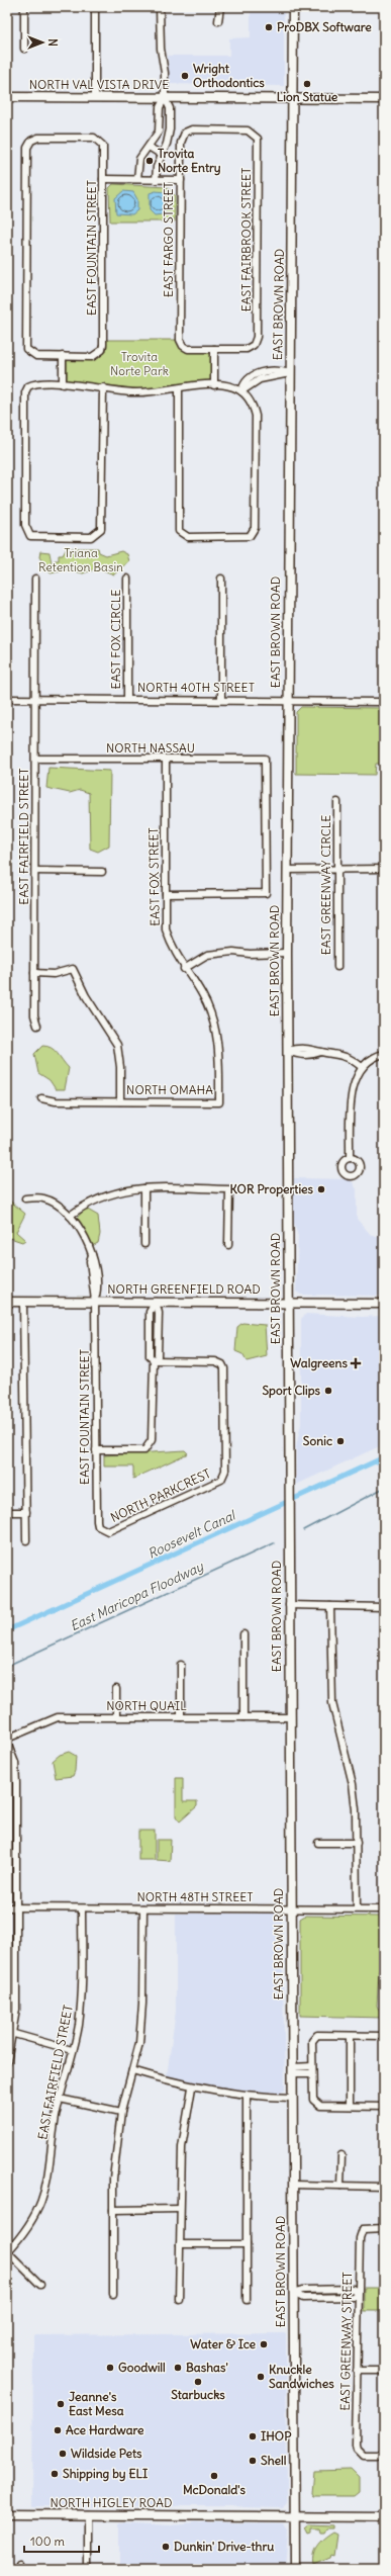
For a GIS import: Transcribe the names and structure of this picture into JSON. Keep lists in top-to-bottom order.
{
  "streets": {
    "main road": [
      "NORTH VAL VISTA DRIVE",
      "EAST BROWN ROAD",
      "NORTH GREENFIELD ROAD",
      "NORTH HIGLEY ROAD"
    ],
    "street": [
      "EAST FARGO STREET",
      "EAST FAIRBROOK STREET",
      "EAST FOUNTAIN STREET",
      "EAST FOX CIRCLE",
      "NORTH 40TH STREET",
      "NORTH NASSAU",
      "EAST FAIRFIELD STREET",
      "EAST FOX STREET",
      "EAST GREENWAY CIRCLE",
      "NORTH OMAHA",
      "NORTH PARKCREST",
      "NORTH QUAIL",
      "NORTH 48TH STREET",
      "EAST GREENWAY STREET"
    ]
  },
  "crossings": [
    ["NORTH VAL VISTA DRIVE", "EAST BROWN ROAD"],
    ["EAST FARGO STREET", "EAST FAIRBROOK STREET"],
    ["EAST FOUNTAIN STREET", "NORTH GREENFIELD ROAD"],
    ["EAST FOUNTAIN STREET", "NORTH PARKCREST"],
    ["EAST BROWN ROAD", "NORTH 40TH STREET"],
    ["EAST BROWN ROAD", "NORTH GREENFIELD ROAD"],
    ["EAST BROWN ROAD", "NORTH QUAIL"],
    ["EAST BROWN ROAD", "NORTH 48TH STREET"],
    ["EAST BROWN ROAD", "NORTH HIGLEY ROAD"],
    ["EAST FOX CIRCLE", "NORTH 40TH STREET"],
    ["NORTH 40TH STREET", "EAST FAIRFIELD STREET"],
    ["NORTH NASSAU", "EAST FAIRFIELD STREET"],
    ["NORTH NASSAU", "EAST FOX STREET"],
    ["EAST FAIRFIELD STREET", "NORTH 48TH STREET"],
    ["EAST FOX STREET", "NORTH OMAHA"]
  ],
  "water": ["Roosevelt Canal", "East Maricopa Floodway"],
  "parks": ["Trovita Norte Park", "Triana Retention Basin"],
  "places": {
    "other": [
      "ProDBX Software",
      "Wright Orthodontics",
      "Lion Statue",
      "Trovita Norte Entry",
      "KOR Properties",
      "Sport Clips",
      "Sonic",
      "Water & Ice",
      "Goodwill",
      "Bashas'",
      "Knuckle Sandwiches",
      "Starbucks",
      "Jeanne's East Mesa",
      "Ace Hardware",
      "IHOP",
      "Wildside Pets",
      "Shell",
      "Shipping by ELI",
      "McDonald's",
      "Dunkin' Drive-thru"
    ],
    "health": ["Walgreens"]
  },
  "scale_bar": "100 m",
  "north": "right"
}
